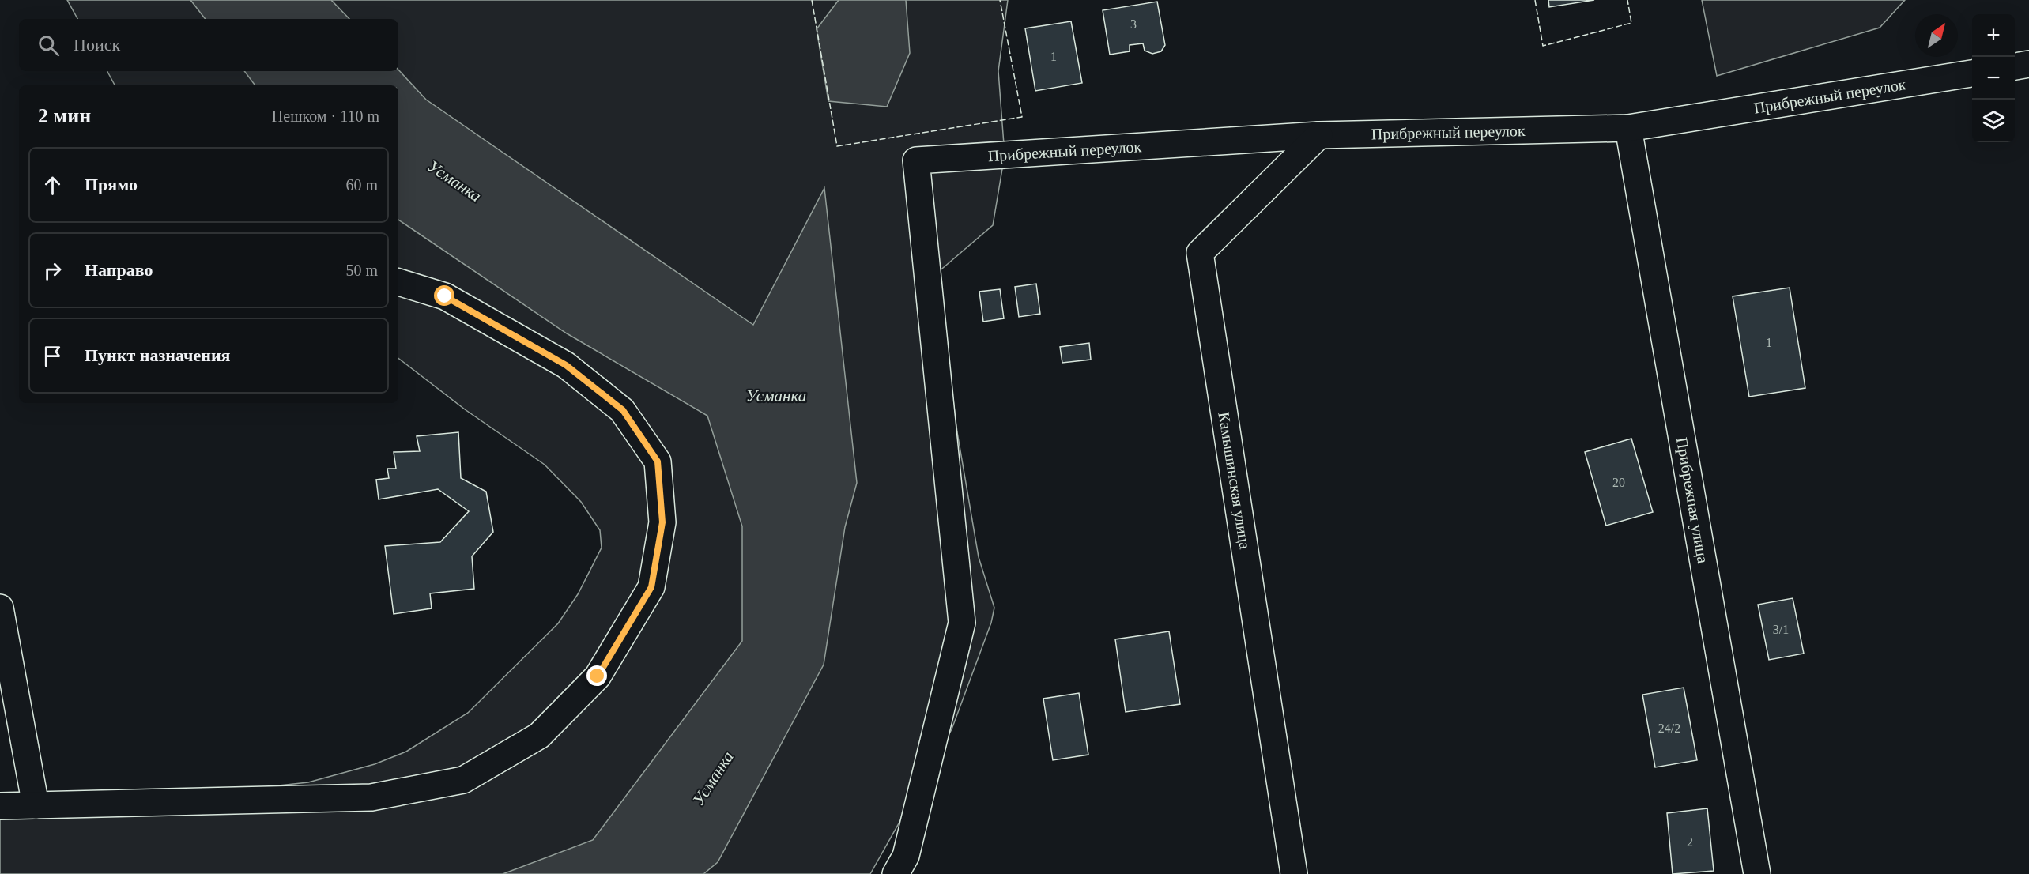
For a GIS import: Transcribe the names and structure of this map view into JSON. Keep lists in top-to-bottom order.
{
  "streets": {
    "street": ["Прибрежный переулок", "Камышинская улица", "Прибрежная улица"]
  },
  "crossings": [
    ["Прибрежный переулок", "Камышинская улица"],
    ["Прибрежный переулок", "Прибрежная улица"]
  ],
  "water": ["Усманка"],
  "house_numbers": [
    "3",
    "1",
    "1",
    "20",
    "3/1",
    "24/2",
    "2"
  ],
  "north": "top right",
  "page": {
    "map_buttons": ["+", "−"],
    "search": "Поиск",
    "heading": ["2 мин", "Пешком · 110 m"],
    "list": [
      ["Прямо", "60 m"],
      ["Направо", "50 m"],
      "Пункт назначения"
    ]
  }
}
